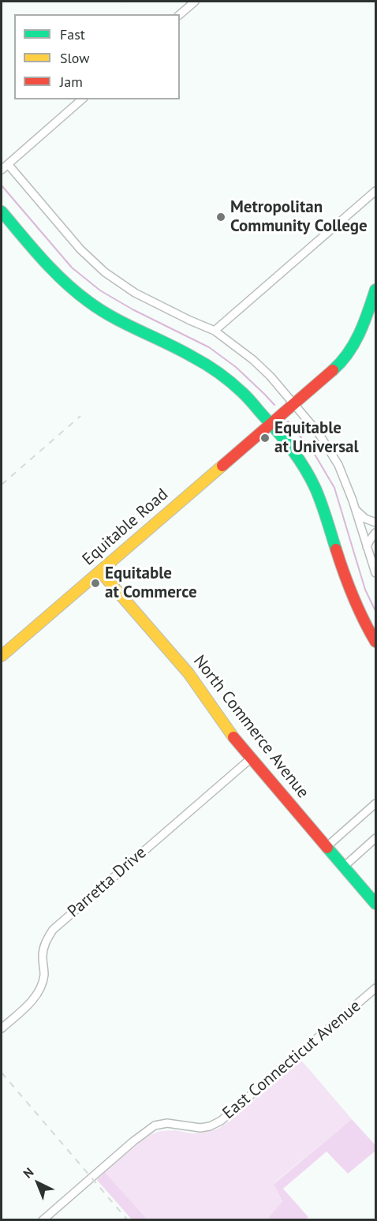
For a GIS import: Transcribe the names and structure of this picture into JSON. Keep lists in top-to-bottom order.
{
  "streets": {
    "street": [
      "Equitable Road",
      "North Commerce Avenue",
      "Parretta Drive",
      "East Connecticut Avenue"
    ]
  },
  "crossings": [
    ["Equitable Road", "North Commerce Avenue"],
    ["North Commerce Avenue", "Parretta Drive"]
  ],
  "places": ["Metropolitan Community College", "Equitable at Universal", "Equitable at Commerce"],
  "legend": ["Fast", "Slow", "Jam"],
  "north": "top left"
}
